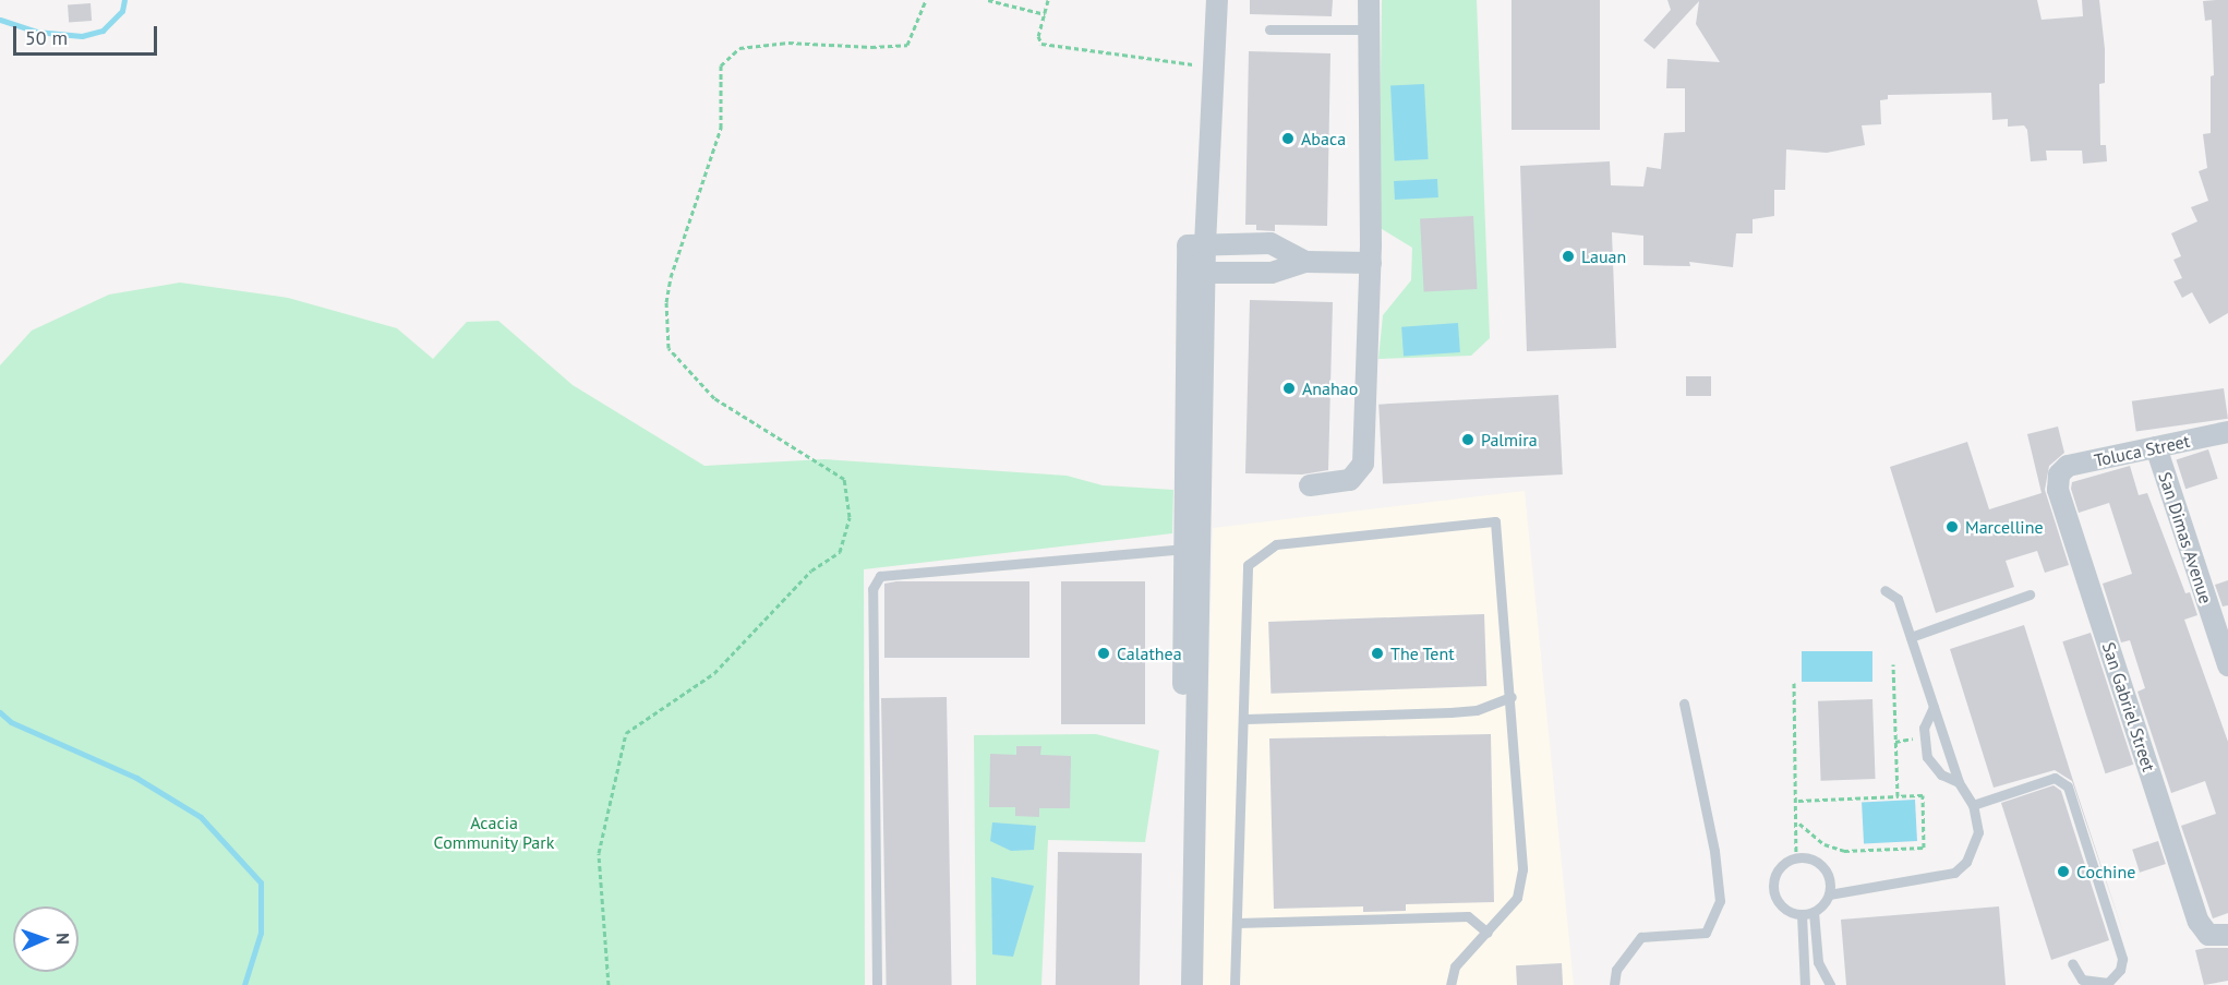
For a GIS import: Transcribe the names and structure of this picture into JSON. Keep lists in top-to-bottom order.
{
  "streets": {
    "street": ["Toluca Street", "San Dimas Avenue", "San Gabriel Street"]
  },
  "crossings": [
    ["Toluca Street", "San Dimas Avenue"],
    ["Toluca Street", "San Gabriel Street"]
  ],
  "parks": ["Acacia Community Park"],
  "places": [
    "Abaca",
    "Lauan",
    "Anahao",
    "Palmira",
    "Marcelline",
    "Calathea",
    "The Tent",
    "Cochine"
  ],
  "scale_bar": "50 m",
  "north": "right"
}
